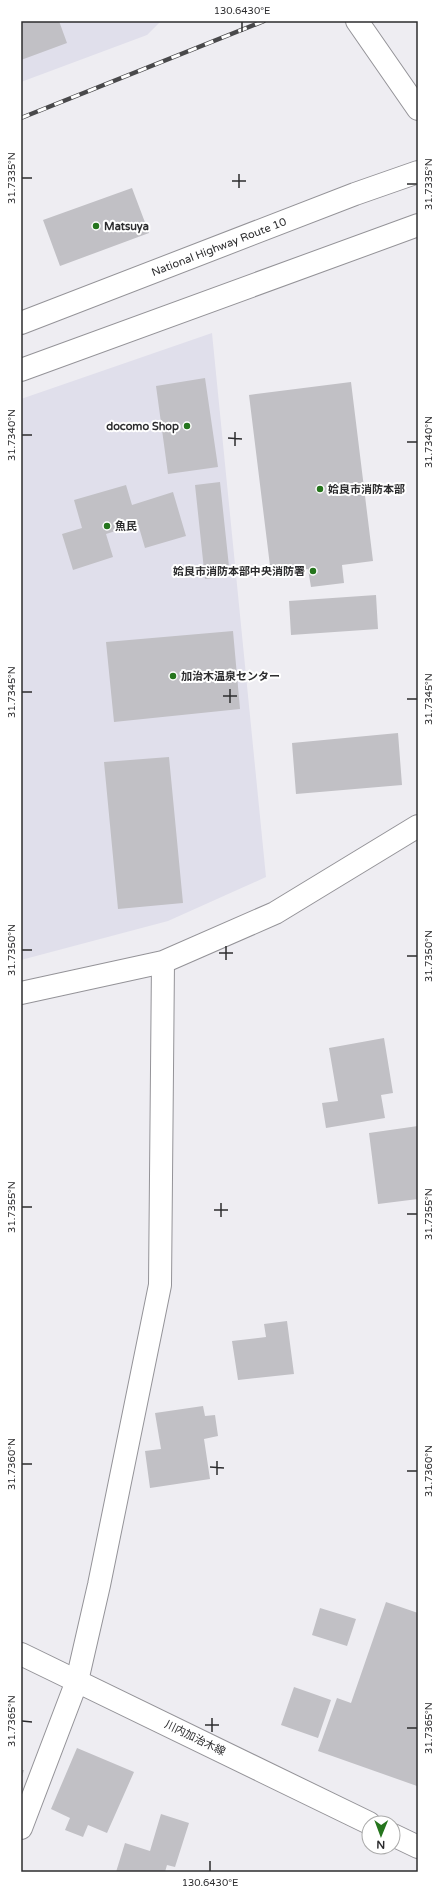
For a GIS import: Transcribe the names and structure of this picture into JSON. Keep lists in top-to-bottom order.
{
  "streets": {
    "main road": ["National Highway Route 10", "川内加治木線"]
  },
  "places": [
    "Matsuya",
    "docomo Shop",
    "姶良市消防本部",
    "魚民",
    "姶良市消防本部中央消防署",
    "加治木温泉センター"
  ],
  "north": "bottom",
  "coordinates": [
    "130.6430°E",
    "31.7335°N",
    "31.7340°N",
    "31.7345°N",
    "31.7350°N",
    "31.7355°N",
    "31.7360°N",
    "31.7365°N"
  ]
}
